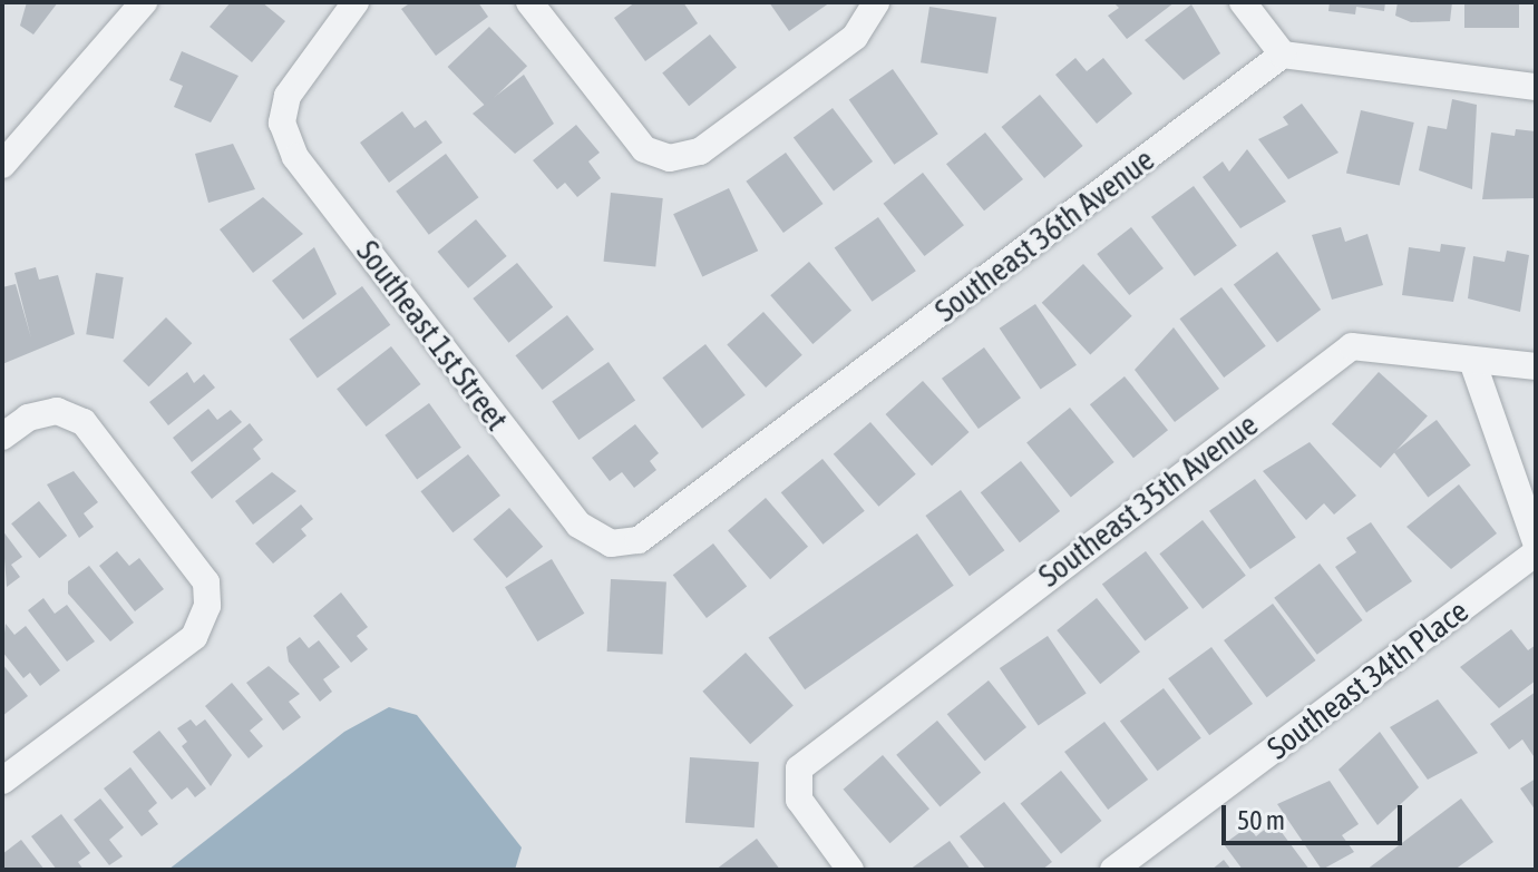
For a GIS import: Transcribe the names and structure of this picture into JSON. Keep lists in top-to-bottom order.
{
  "streets": {
    "street": [
      "Southeast 36th Avenue",
      "Southeast 1st Street",
      "Southeast 35th Avenue",
      "Southeast 34th Place"
    ]
  },
  "crossings": [
    ["Southeast 36th Avenue", "Southeast 1st Street"]
  ],
  "scale_bar": "50 m"
}
